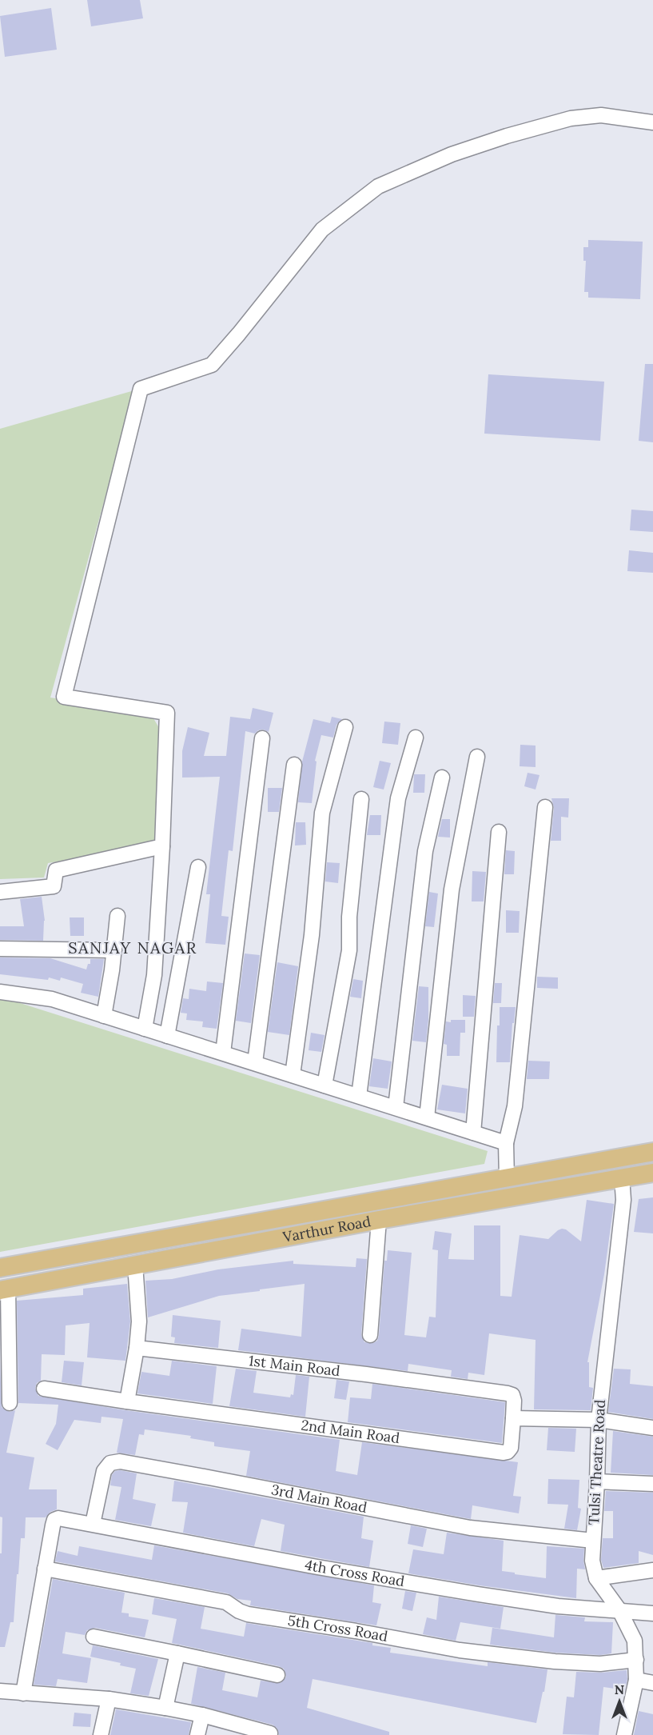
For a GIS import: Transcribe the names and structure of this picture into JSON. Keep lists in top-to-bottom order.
{
  "streets": {
    "main road": ["Varthur Road"],
    "street": [
      "1st Main Road",
      "2nd Main Road",
      "Tulsi Theatre Road",
      "3rd Main Road",
      "4th Cross Road",
      "5th Cross Road"
    ]
  },
  "crossings": [
    ["Varthur Road", "Tulsi Theatre Road"],
    ["1st Main Road", "2nd Main Road"],
    ["Tulsi Theatre Road", "3rd Main Road"],
    ["Tulsi Theatre Road", "4th Cross Road"],
    ["Tulsi Theatre Road", "5th Cross Road"],
    ["3rd Main Road", "4th Cross Road"],
    ["4th Cross Road", "5th Cross Road"]
  ],
  "districts": ["SANJAY NAGAR"],
  "north": "top"
}
